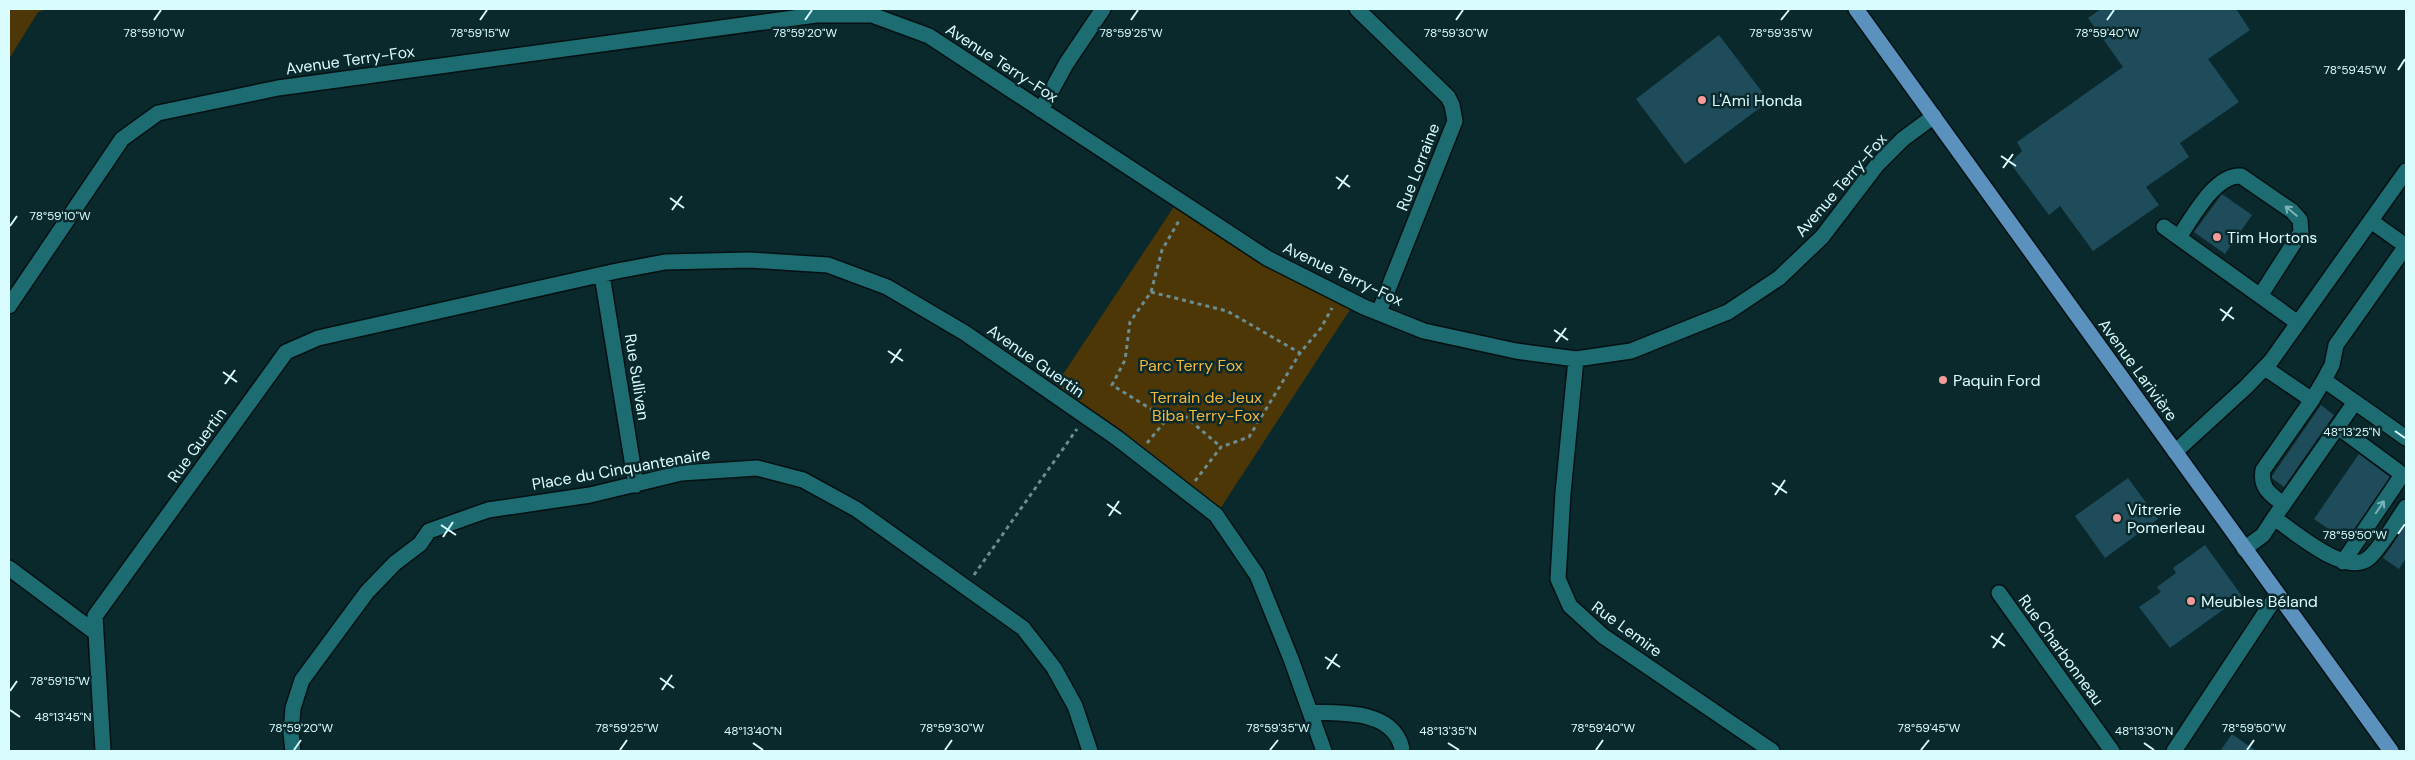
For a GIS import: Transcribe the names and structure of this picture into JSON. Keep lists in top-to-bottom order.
{
  "streets": {
    "main road": ["Avenue Larivière"],
    "street": [
      "Avenue Terry-Fox",
      "Rue Lorraine",
      "Avenue Guertin",
      "Rue Sullivan",
      "Rue Guertin",
      "Place du Cinquantenaire",
      "Rue Lemire",
      "Rue Charbonneau"
    ]
  },
  "crossings": [
    ["Avenue Terry-Fox", "Rue Lorraine"],
    ["Avenue Terry-Fox", "Avenue Larivière"],
    ["Avenue Terry-Fox", "Rue Lemire"],
    ["Avenue Guertin", "Rue Sullivan"],
    ["Avenue Guertin", "Rue Guertin"],
    ["Rue Sullivan", "Rue Guertin"],
    ["Rue Sullivan", "Place du Cinquantenaire"]
  ],
  "parks": ["Parc Terry Fox", "Terrain de Jeux Biba Terry-Fox"],
  "places": [
    "L'Ami Honda",
    "Tim Hortons",
    "Paquin Ford",
    "Vitrerie Pomerleau",
    "Meubles Béland"
  ],
  "coordinates": [
    "78°59'10\"W",
    "78°59'15\"W",
    "78°59'20\"W",
    "78°59'25\"W",
    "78°59'30\"W",
    "78°59'35\"W",
    "78°59'40\"W",
    "78°59'45\"W",
    "48°13'25\"N",
    "78°59'50\"W",
    "48°13'45\"N",
    "48°13'40\"N",
    "48°13'35\"N",
    "48°13'30\"N"
  ]
}
